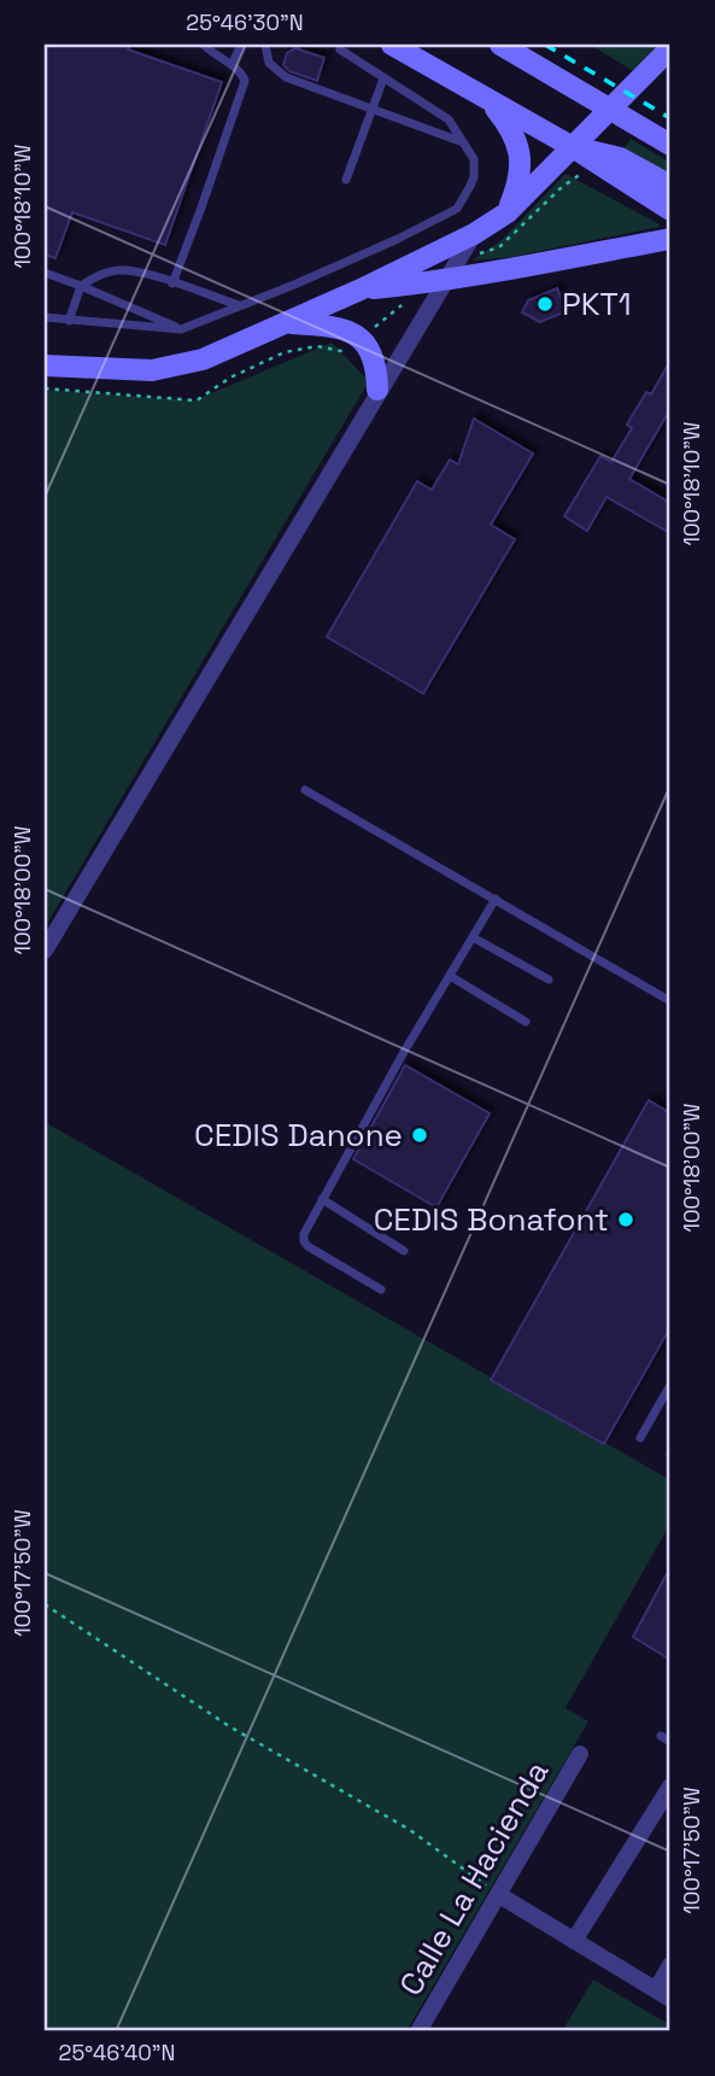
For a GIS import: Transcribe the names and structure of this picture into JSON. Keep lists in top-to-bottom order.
{
  "streets": {
    "street": ["Calle La Hacienda"]
  },
  "places": ["PKT1", "CEDIS Danone", "CEDIS Bonafont"],
  "coordinates": [
    "25°46'30\"N",
    "100°18'10\"W",
    "100°18'00\"W",
    "100°17'50\"W",
    "25°46'40\"N"
  ]
}
